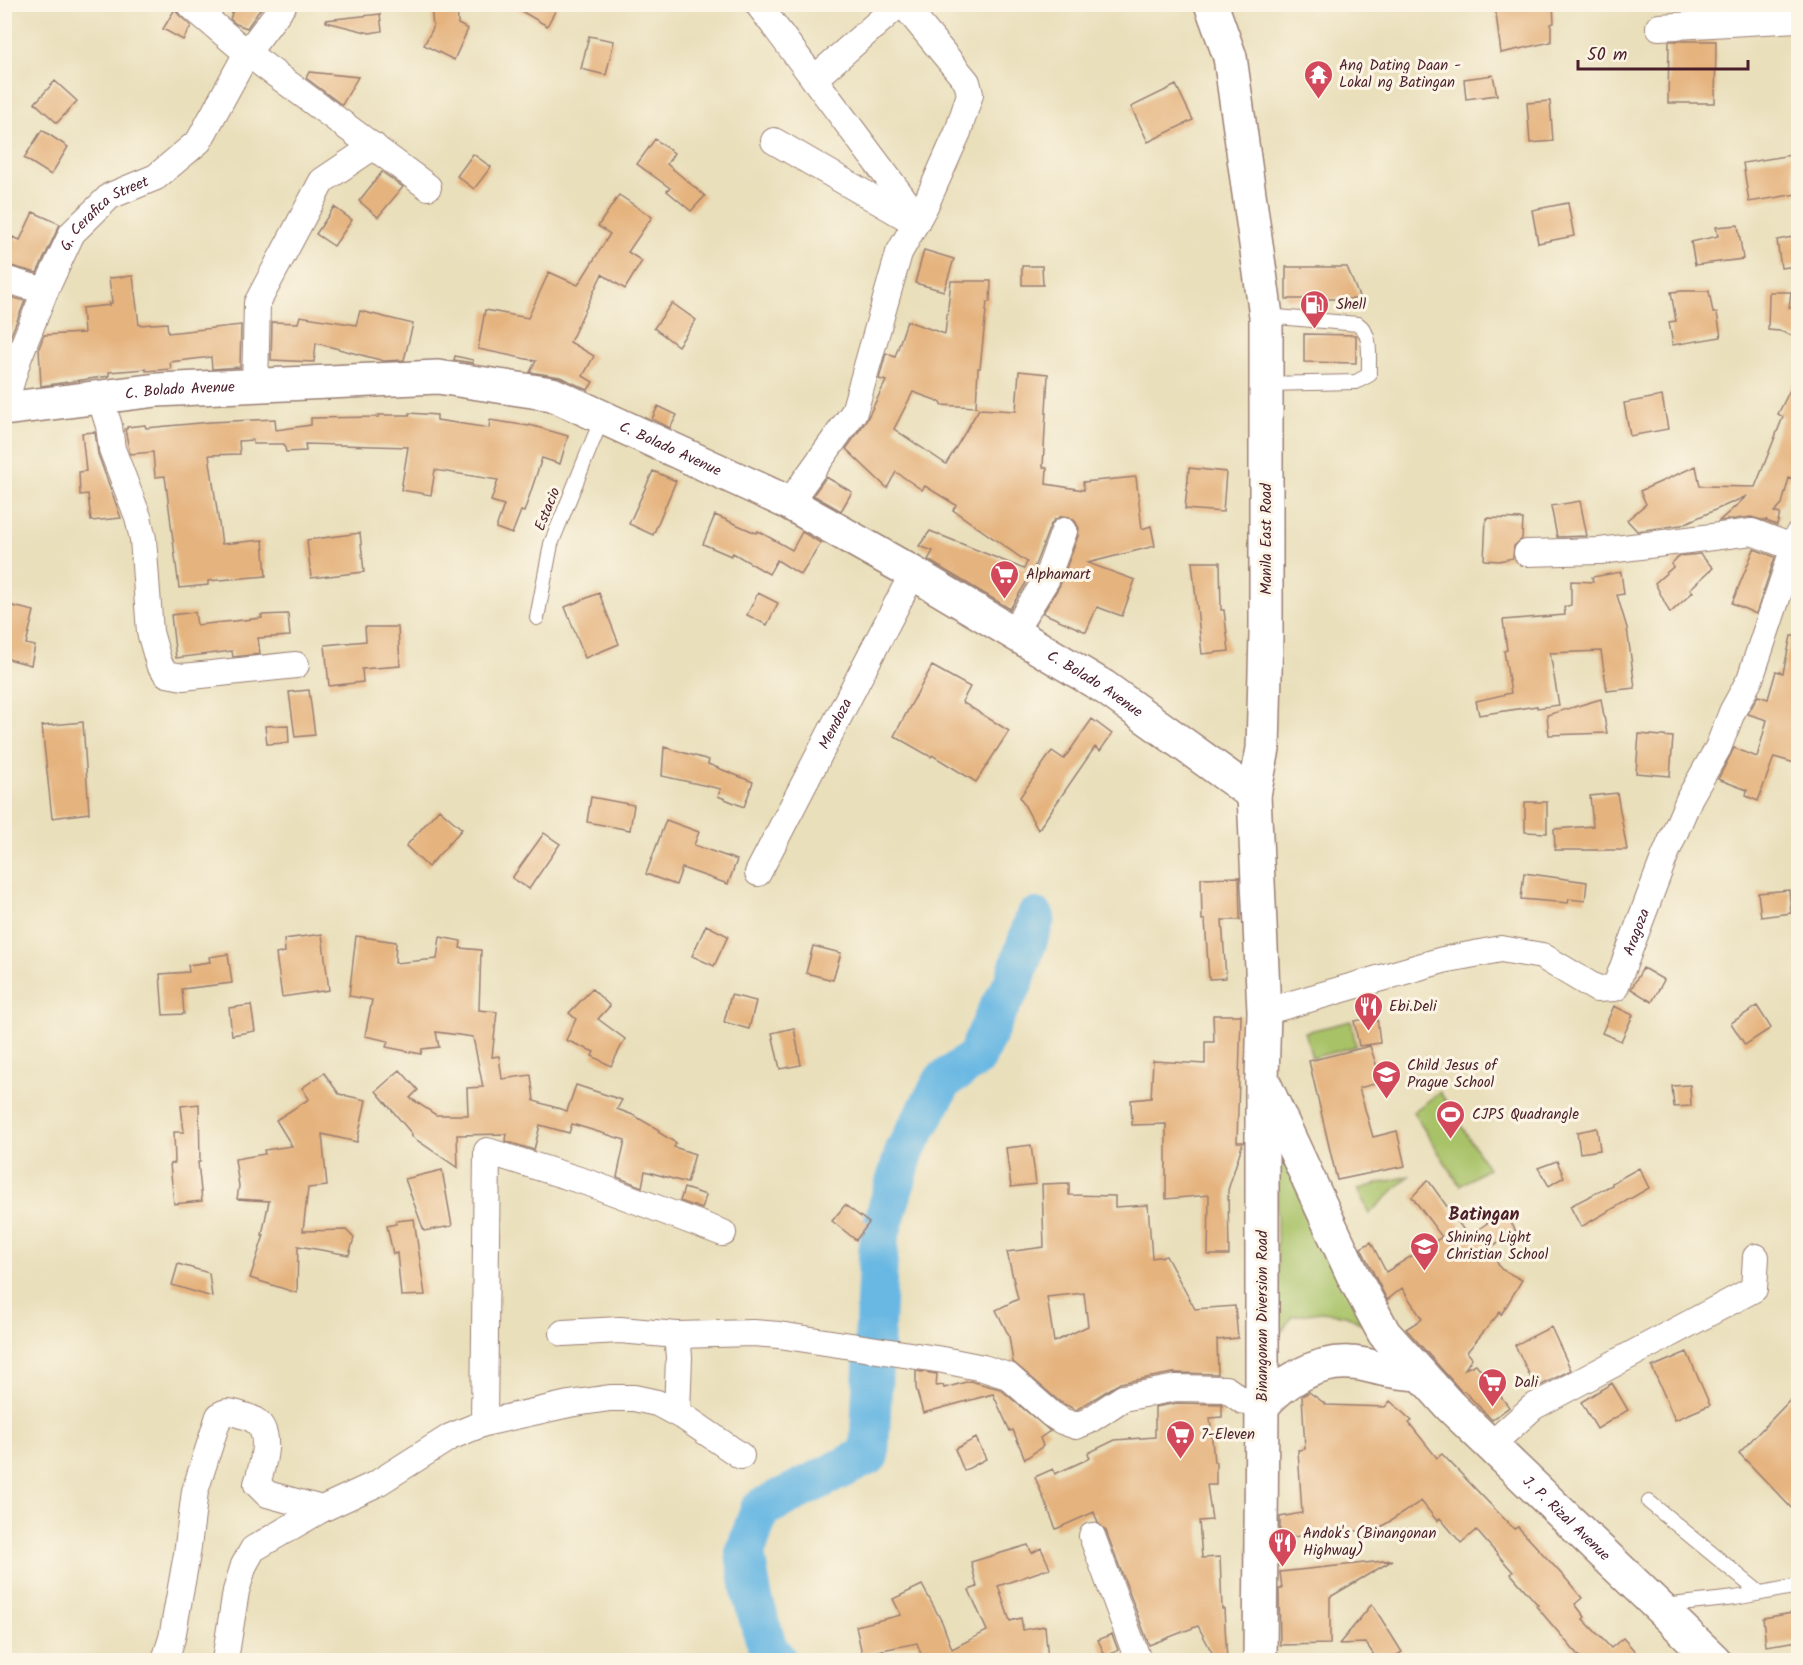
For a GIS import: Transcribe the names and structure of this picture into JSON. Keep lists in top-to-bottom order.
{
  "streets": {
    "main road": [
      "C. Bolado Avenue",
      "Manila East Road",
      "Binangonan Diversion Road",
      "J. P. Rizal Avenue"
    ],
    "street": ["G. Cerafica Street", "Mendoza", "Aragoza"],
    "lane": ["Estacio"]
  },
  "crossings": [
    ["G. Cerafica Street", "C. Bolado Avenue"],
    ["C. Bolado Avenue", "Estacio"],
    ["C. Bolado Avenue", "Manila East Road"],
    ["C. Bolado Avenue", "Mendoza"],
    ["Manila East Road", "Aragoza"],
    ["Manila East Road", "Binangonan Diversion Road"],
    ["Manila East Road", "J. P. Rizal Avenue"],
    ["Binangonan Diversion Road", "J. P. Rizal Avenue"]
  ],
  "districts": ["Batingan"],
  "places": {
    "temple": ["Ang Dating Daan - Lokal ng Batingan"],
    "fuel station": ["Shell"],
    "supermarket": ["Alphamart", "Dali", "7-Eleven"],
    "restaurant": ["Ebi.Deli", "Andok's (Binangonan Highway)"],
    "school or university": ["Child Jesus of Prague School", "Shining Light Christian School"],
    "sports": ["CJPS Quadrangle"]
  },
  "scale_bar": "50 m"
}
